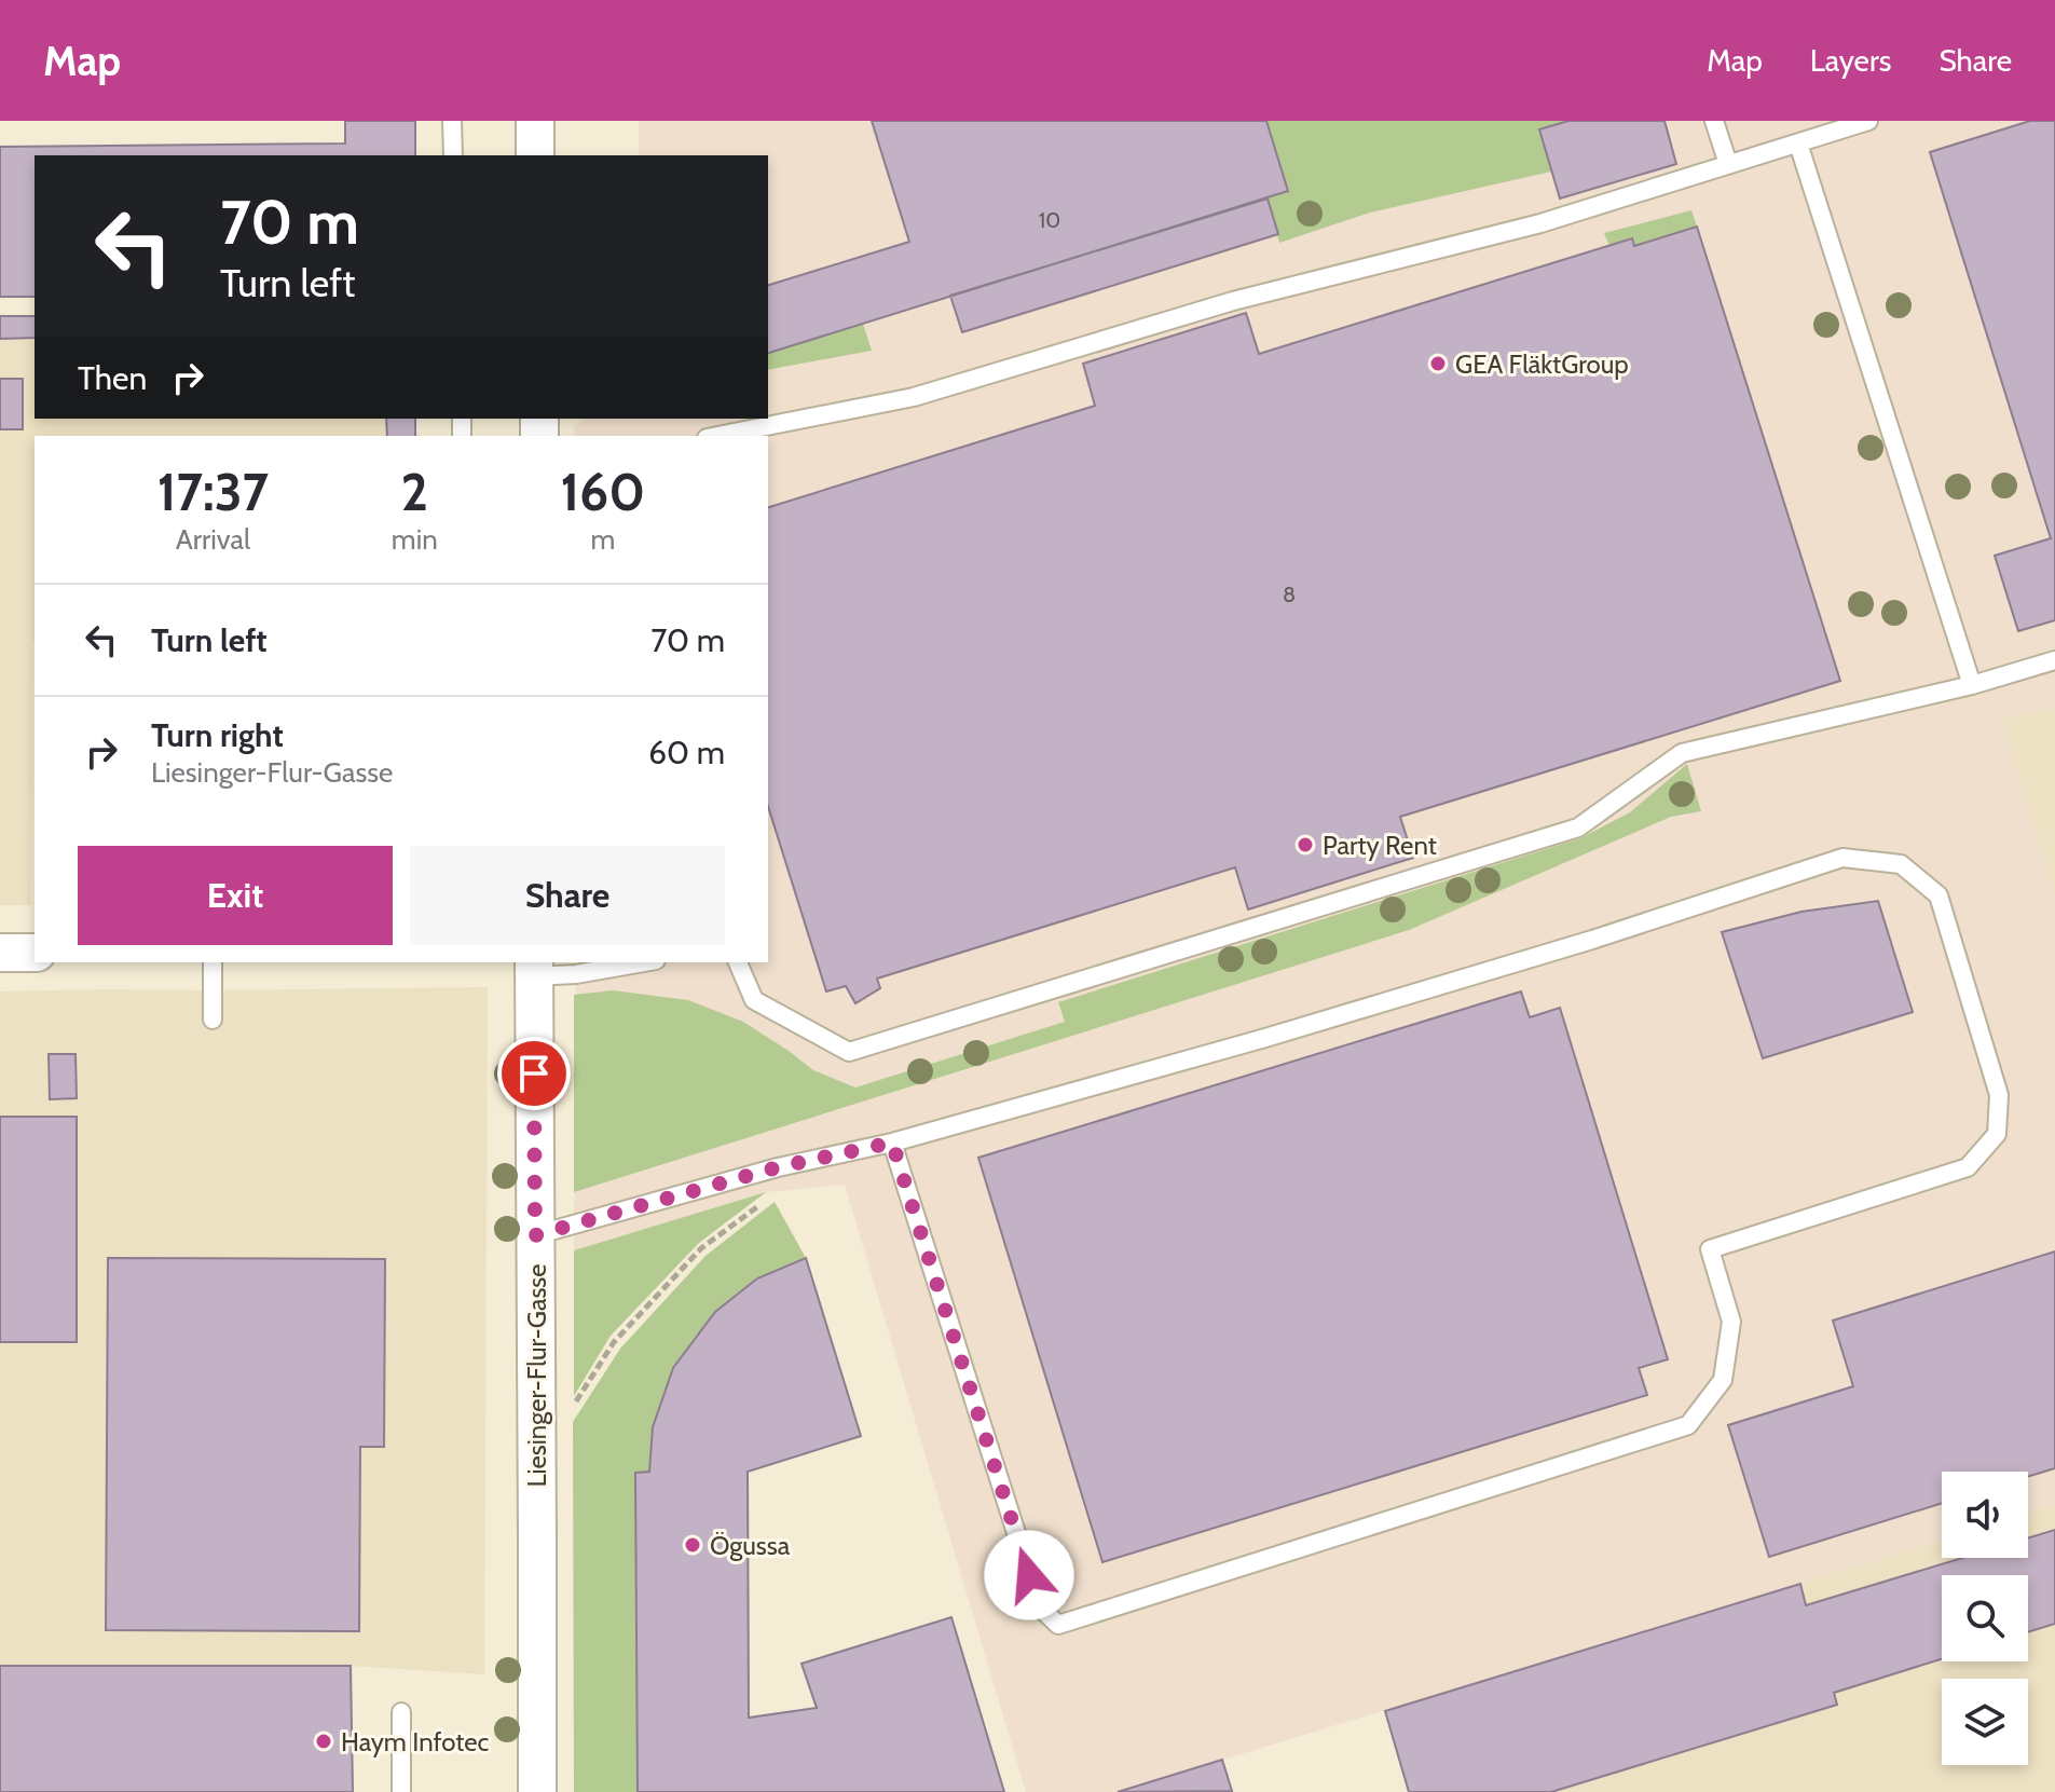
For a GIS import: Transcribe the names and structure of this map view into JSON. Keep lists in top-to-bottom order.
{
  "streets": {
    "street": ["Liesinger-Flur-Gasse"]
  },
  "places": [
    "GEA FläktGroup",
    "Party Rent",
    "Ögussa",
    "Haym Infotec"
  ],
  "house_numbers": ["10", "8"],
  "page": {
    "header": "Map",
    "nav": ["Map", "Layers", "Share"],
    "turn": ["70 m", "Turn left"],
    "then": "Then",
    "eta": [
      "17:37",
      "Arrival",
      "2",
      "min",
      "160",
      "m"
    ],
    "list": [
      {
        "name": "Turn left",
        "value": "70 m"
      },
      {
        "name": "Turn right",
        "note": "Liesinger-Flur-Gasse",
        "value": "60 m"
      }
    ],
    "buttons": ["Exit", "Share"]
  }
}
